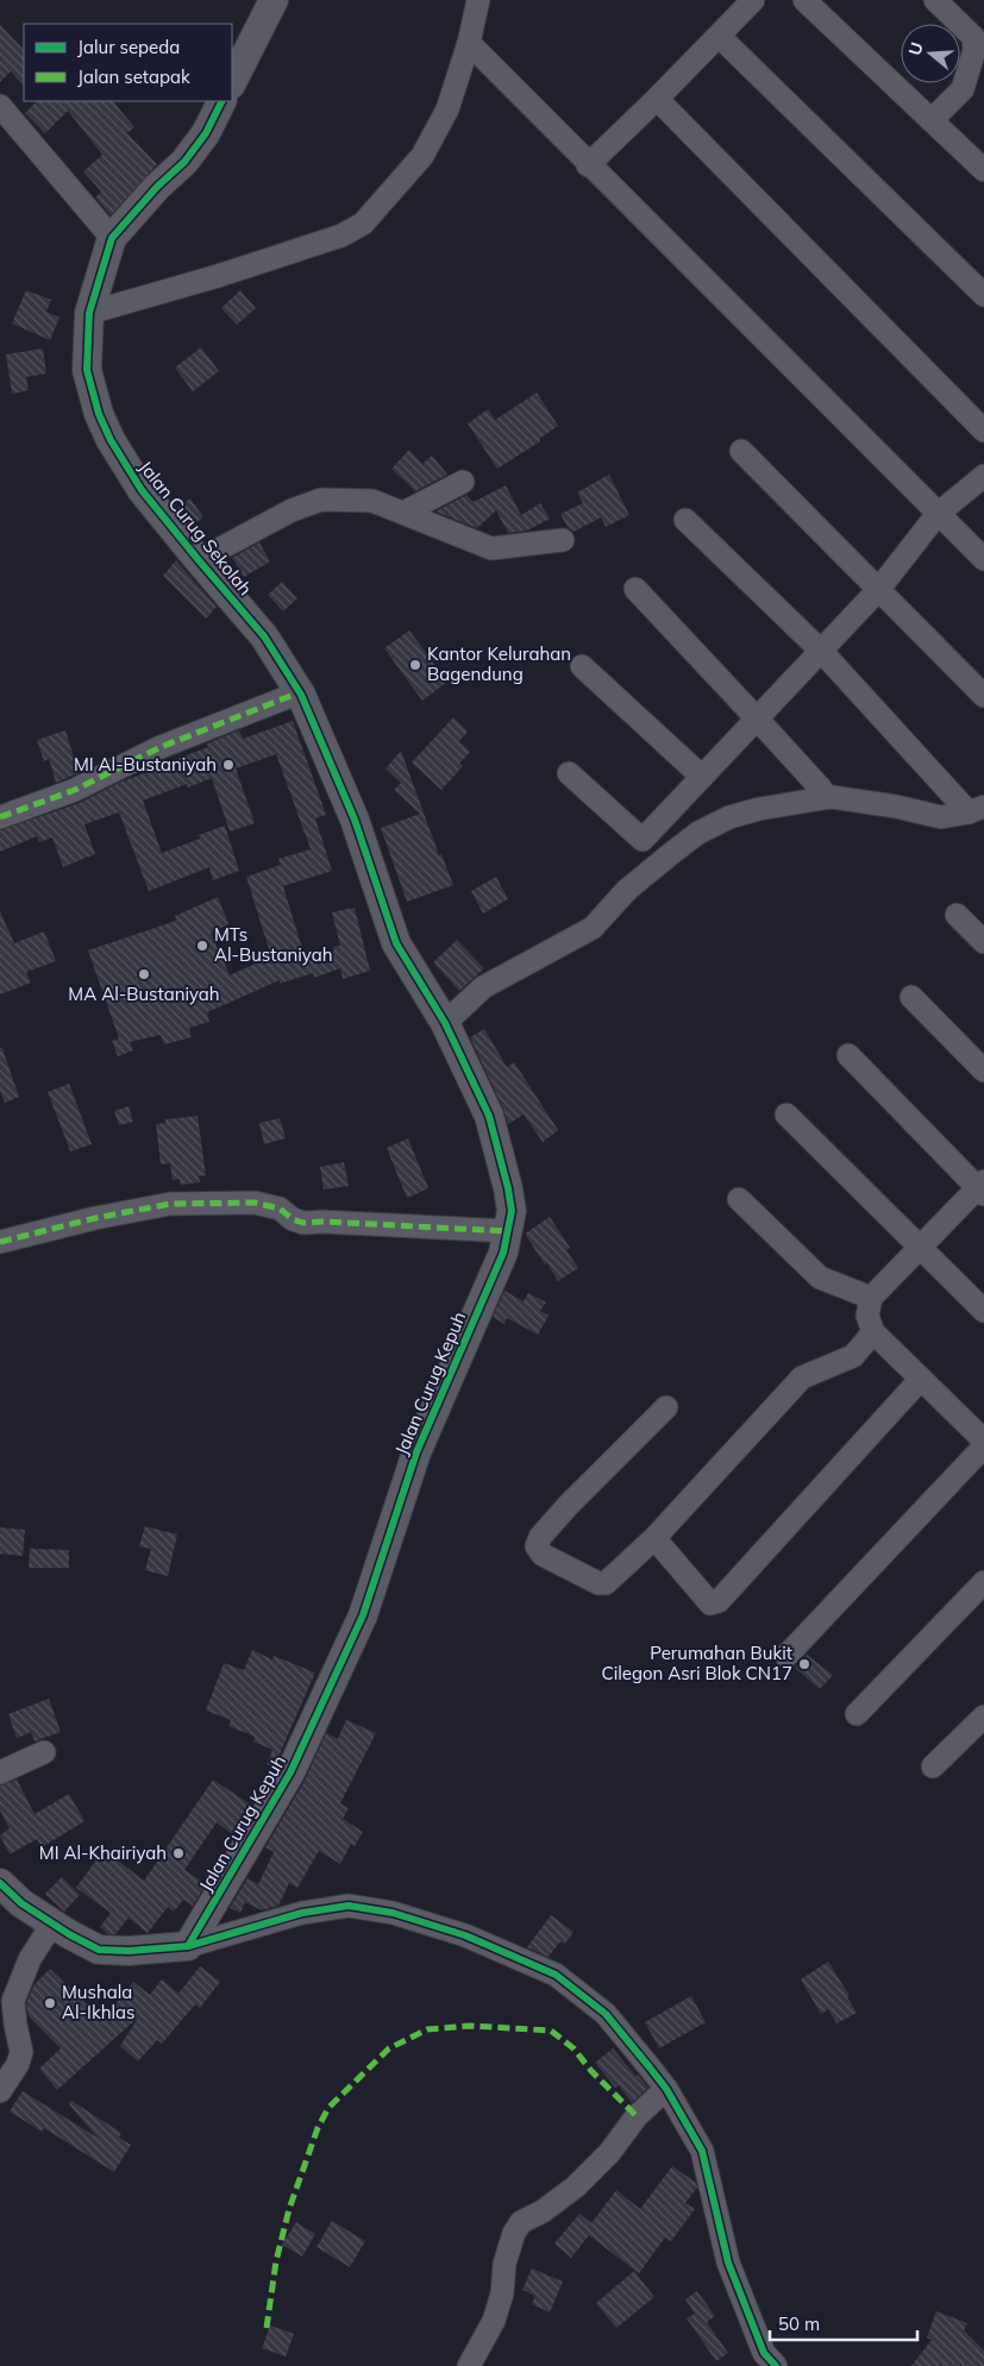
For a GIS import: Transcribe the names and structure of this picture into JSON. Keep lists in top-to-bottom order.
{
  "streets": {
    "street": ["Jalan Curug Sekolah", "Jalan Curug Kepuh"]
  },
  "crossings": [
    ["Jalan Curug Sekolah", "Jalan Curug Kepuh"]
  ],
  "places": [
    "Kantor Kelurahan Bagendung",
    "MI Al-Bustaniyah",
    "MTs Al-Bustaniyah",
    "MA Al-Bustaniyah",
    "Perumahan Bukit Cilegon Asri Blok CN17",
    "MI Al-Khairiyah",
    "Mushala Al-Ikhlas"
  ],
  "legend": ["Jalur sepeda", "Jalan setapak"],
  "scale_bar": "50 m",
  "north": "left"
}
